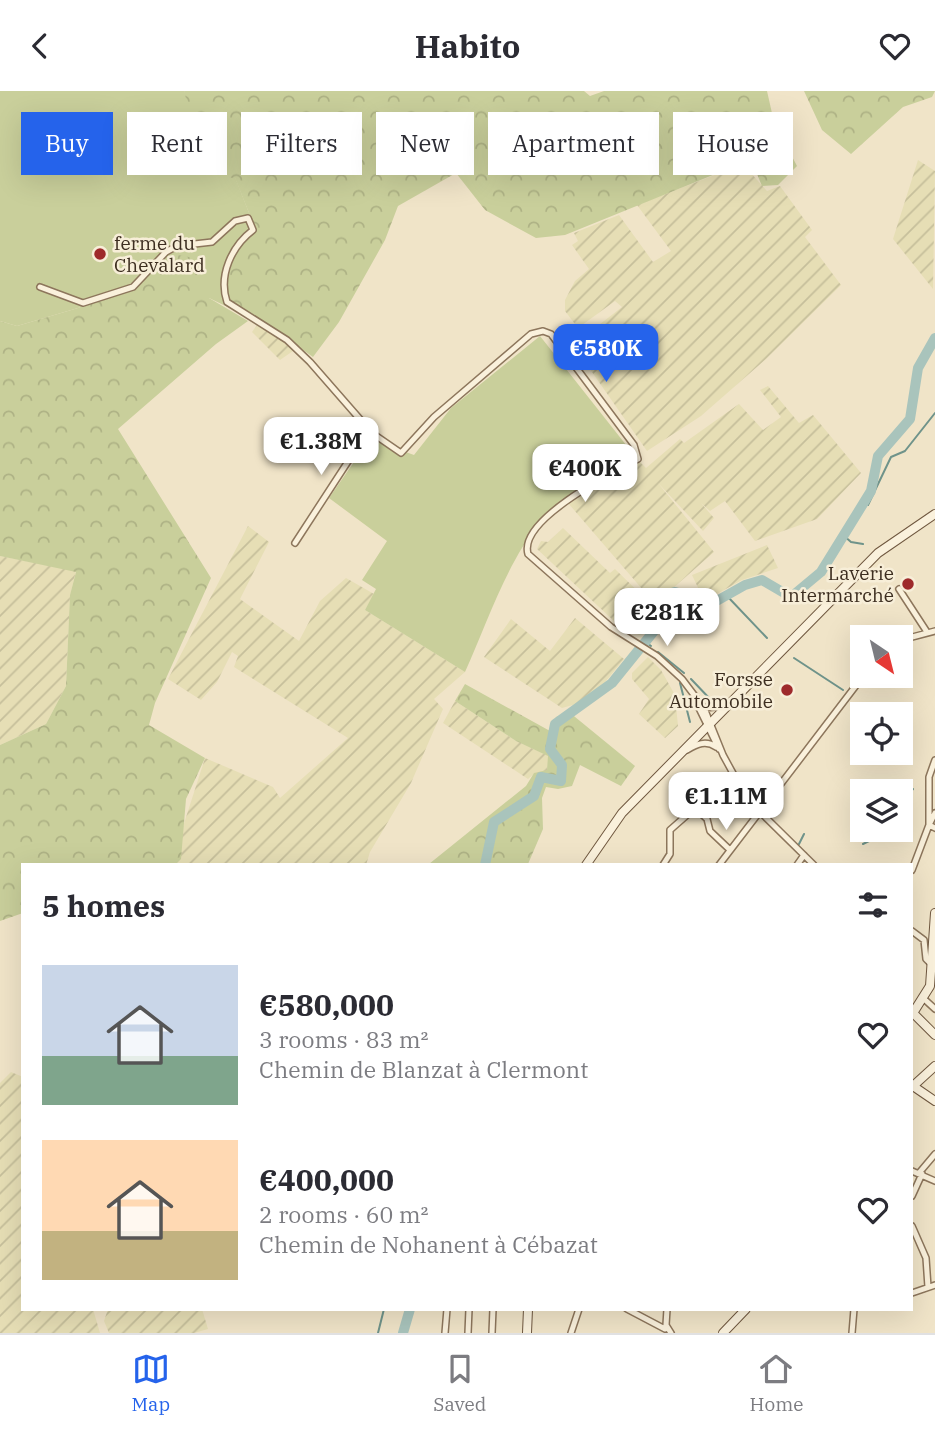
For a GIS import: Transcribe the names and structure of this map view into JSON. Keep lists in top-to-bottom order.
{
  "places": ["ferme du Chevalard", "Laverie Intermarché", "Forsse Automobile"],
  "north": "bottom right",
  "page": {
    "header": "Habito",
    "chip": [
      "Buy",
      "Rent",
      "Filters",
      "New",
      "Apartment",
      "House"
    ],
    "price": [
      "€580K",
      "€1.38M",
      "€400K",
      "€281K",
      "€1.11M"
    ],
    "heading": "5 homes",
    "list": [
      {
        "name": "€580,000",
        "note": "3 rooms · 83 m² · Chemin de Blanzat à Clermont"
      },
      {
        "name": "€400,000",
        "note": "2 rooms · 60 m² · Chemin de Nohanent à Cébazat"
      }
    ],
    "tabs": ["Map", "Saved", "Home"]
  }
}
